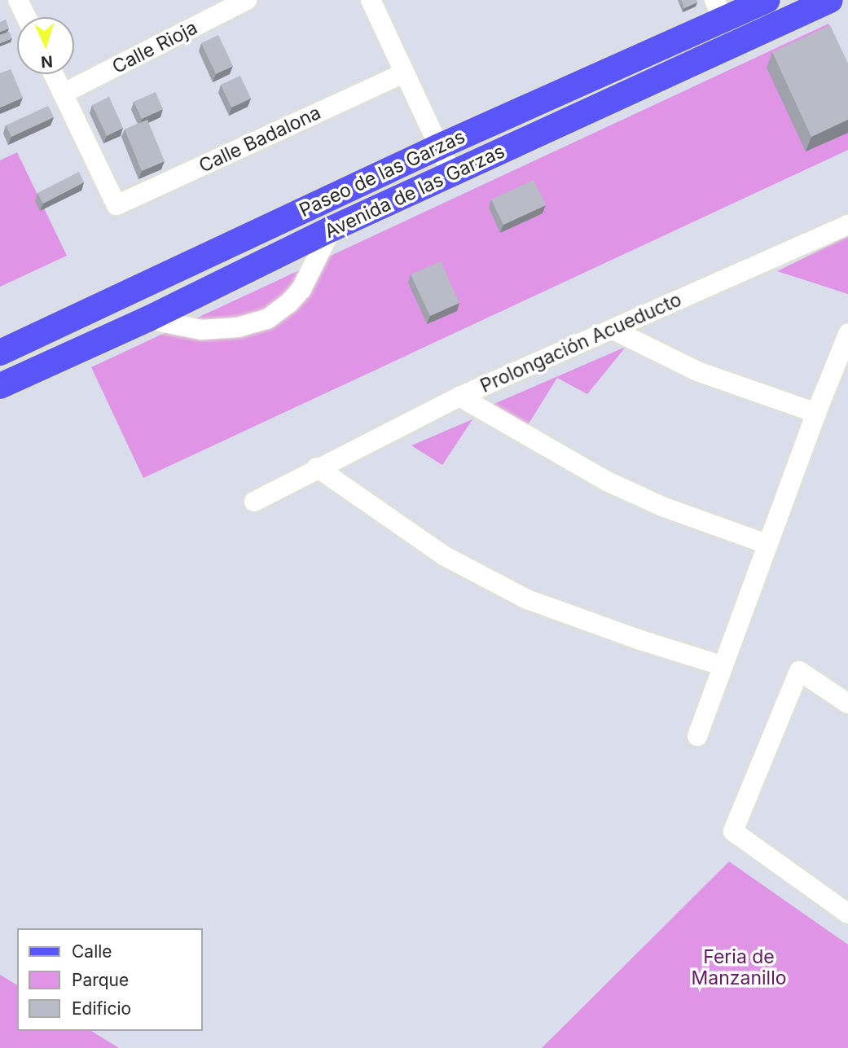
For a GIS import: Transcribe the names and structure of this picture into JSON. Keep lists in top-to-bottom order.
{
  "streets": {
    "main road": ["Paseo de las Garzas", "Avenida de las Garzas"],
    "street": ["Calle Rioja", "Calle Badalona", "Prolongación Acueducto"]
  },
  "crossings": [
    ["Calle Rioja", "Calle Badalona"]
  ],
  "parks": ["Feria de Manzanillo"],
  "legend": ["Calle", "Parque", "Edificio"],
  "north": "bottom"
}
